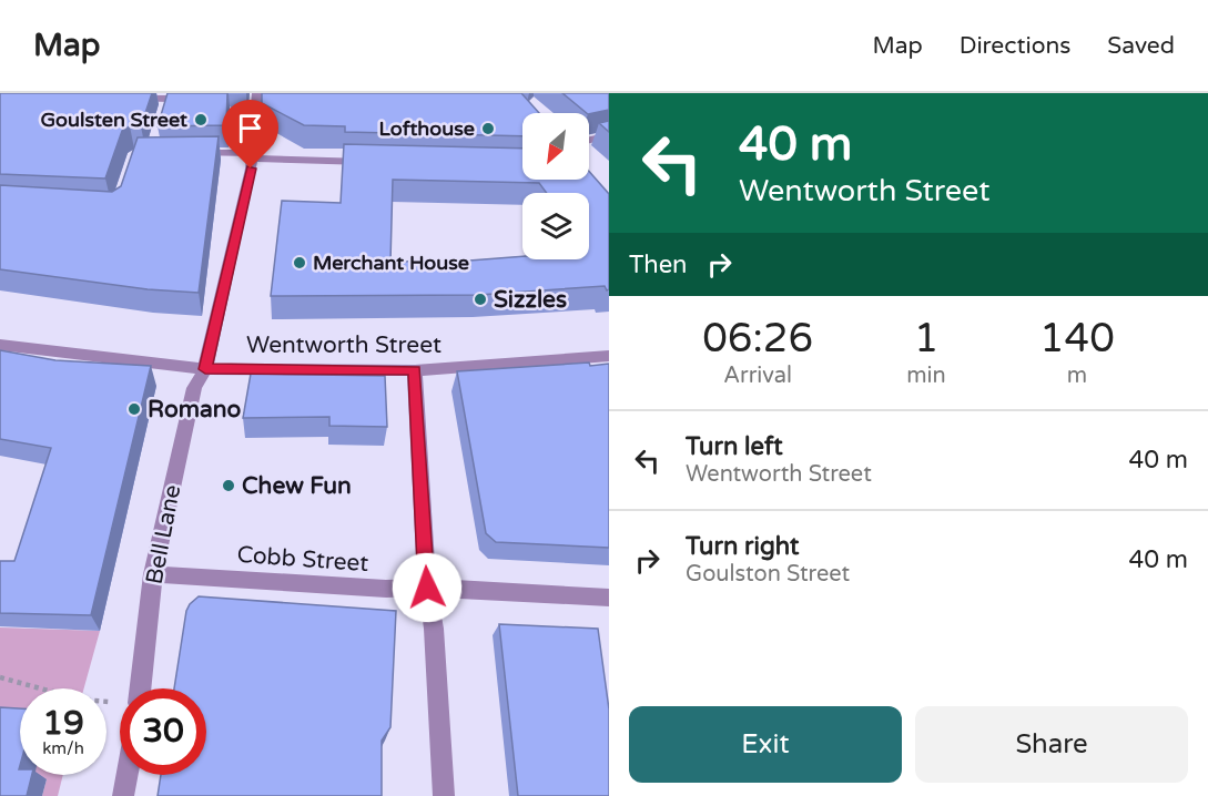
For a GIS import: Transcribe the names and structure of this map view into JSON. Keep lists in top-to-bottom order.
{
  "streets": {
    "street": ["Wentworth Street", "Bell Lane", "Cobb Street"]
  },
  "crossings": [
    ["Wentworth Street", "Bell Lane"],
    ["Bell Lane", "Cobb Street"]
  ],
  "places": [
    "Goulsten Street",
    "Lofthouse",
    "Merchant House",
    "Sizzles",
    "Romano",
    "Chew Fun"
  ],
  "north": "bottom left",
  "page": {
    "header": "Map",
    "nav": ["Map", "Directions", "Saved"],
    "turn": ["40 m", "Wentworth Street"],
    "then": "Then",
    "eta": [
      "06:26",
      "Arrival",
      "1",
      "min",
      "140",
      "m"
    ],
    "list": [
      {
        "name": "Turn left",
        "note": "Wentworth Street",
        "value": "40 m"
      },
      {
        "name": "Turn right",
        "note": "Goulston Street",
        "value": "40 m"
      }
    ],
    "speed": "19 km/h",
    "limit": "30",
    "buttons": ["Exit", "Share"]
  }
}
